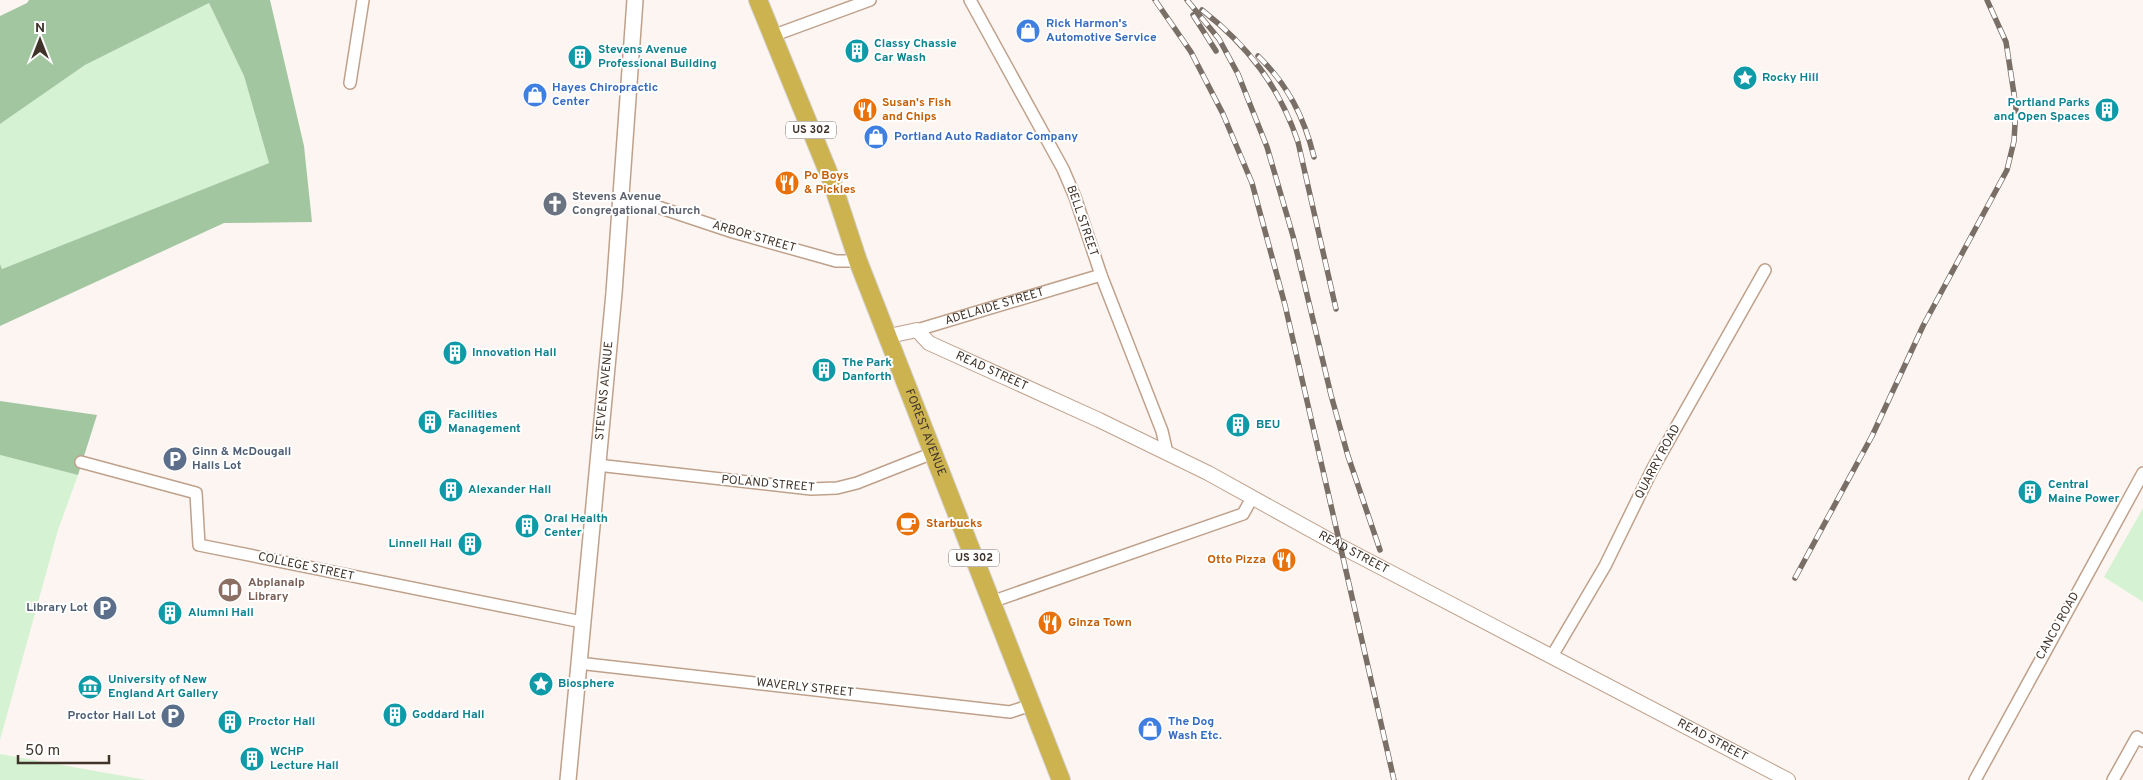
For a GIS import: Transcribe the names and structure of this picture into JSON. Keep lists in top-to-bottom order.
{
  "streets": {
    "highway": ["US 302", "FOREST AVENUE"],
    "main road": ["STEVENS AVENUE"],
    "street": [
      "BELL STREET",
      "ARBOR STREET",
      "ADELAIDE STREET",
      "READ STREET",
      "QUARRY ROAD",
      "POLAND STREET",
      "COLLEGE STREET",
      "CANCO ROAD",
      "WAVERLY STREET"
    ]
  },
  "crossings": [
    ["BELL STREET", "ADELAIDE STREET"],
    ["BELL STREET", "READ STREET"],
    ["ARBOR STREET", "STEVENS AVENUE"],
    ["ARBOR STREET", "FOREST AVENUE"],
    ["ADELAIDE STREET", "READ STREET"],
    ["ADELAIDE STREET", "FOREST AVENUE"],
    ["READ STREET", "QUARRY ROAD"],
    ["STEVENS AVENUE", "POLAND STREET"],
    ["STEVENS AVENUE", "COLLEGE STREET"],
    ["STEVENS AVENUE", "WAVERLY STREET"],
    ["FOREST AVENUE", "POLAND STREET"],
    ["FOREST AVENUE", "WAVERLY STREET"]
  ],
  "places": {
    "shop": [
      "Rick Harmon's Automotive Service",
      "Hayes Chiropractic Center",
      "Portland Auto Radiator Company",
      "The Dog Wash Etc."
    ],
    "building": [
      "Classy Chassie Car Wash",
      "Stevens Avenue Professional Building",
      "Portland Parks and Open Spaces",
      "Innovation Hall",
      "The Park Danforth",
      "Facilities Management",
      "BEU",
      "Alexander Hall",
      "Central Maine Power",
      "Oral Health Center",
      "Linnell Hall",
      "Alumni Hall",
      "Goddard Hall",
      "Proctor Hall",
      "WCHP Lecture Hall"
    ],
    "place": ["Rocky Hill", "Biosphere"],
    "restaurant": [
      "Susan's Fish and Chips",
      "Po Boys & Pickles",
      "Otto Pizza",
      "Ginza Town"
    ],
    "church": ["Stevens Avenue Congregational Church"],
    "parking": ["Ginn & McDougall Halls Lot", "Library Lot", "Proctor Hall Lot"],
    "cafe": ["Starbucks"],
    "library": ["Abplanalp Library"],
    "museum": ["University of New England Art Gallery"]
  },
  "scale_bar": "50 m",
  "north": "top"
}
